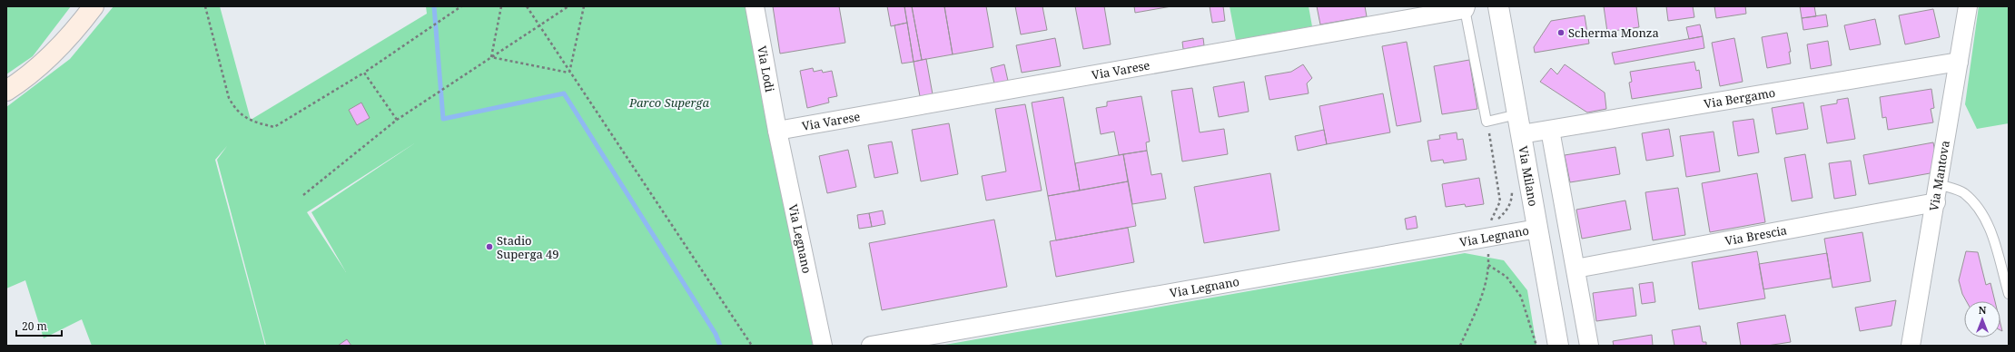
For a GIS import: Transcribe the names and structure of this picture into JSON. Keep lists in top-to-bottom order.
{
  "streets": {
    "street": [
      "Via Lodi",
      "Via Varese",
      "Via Bergamo",
      "Via Milano",
      "Via Mantova",
      "Via Brescia",
      "Via Legnano"
    ]
  },
  "crossings": [
    ["Via Lodi", "Via Varese"],
    ["Via Lodi", "Via Legnano"],
    ["Via Varese", "Via Legnano"],
    ["Via Bergamo", "Via Milano"],
    ["Via Bergamo", "Via Mantova"],
    ["Via Milano", "Via Legnano"],
    ["Via Mantova", "Via Brescia"]
  ],
  "parks": ["Parco Superga"],
  "places": ["Scherma Monza", "Stadio Superga 49"],
  "scale_bar": "20 m",
  "north": "top"
}
